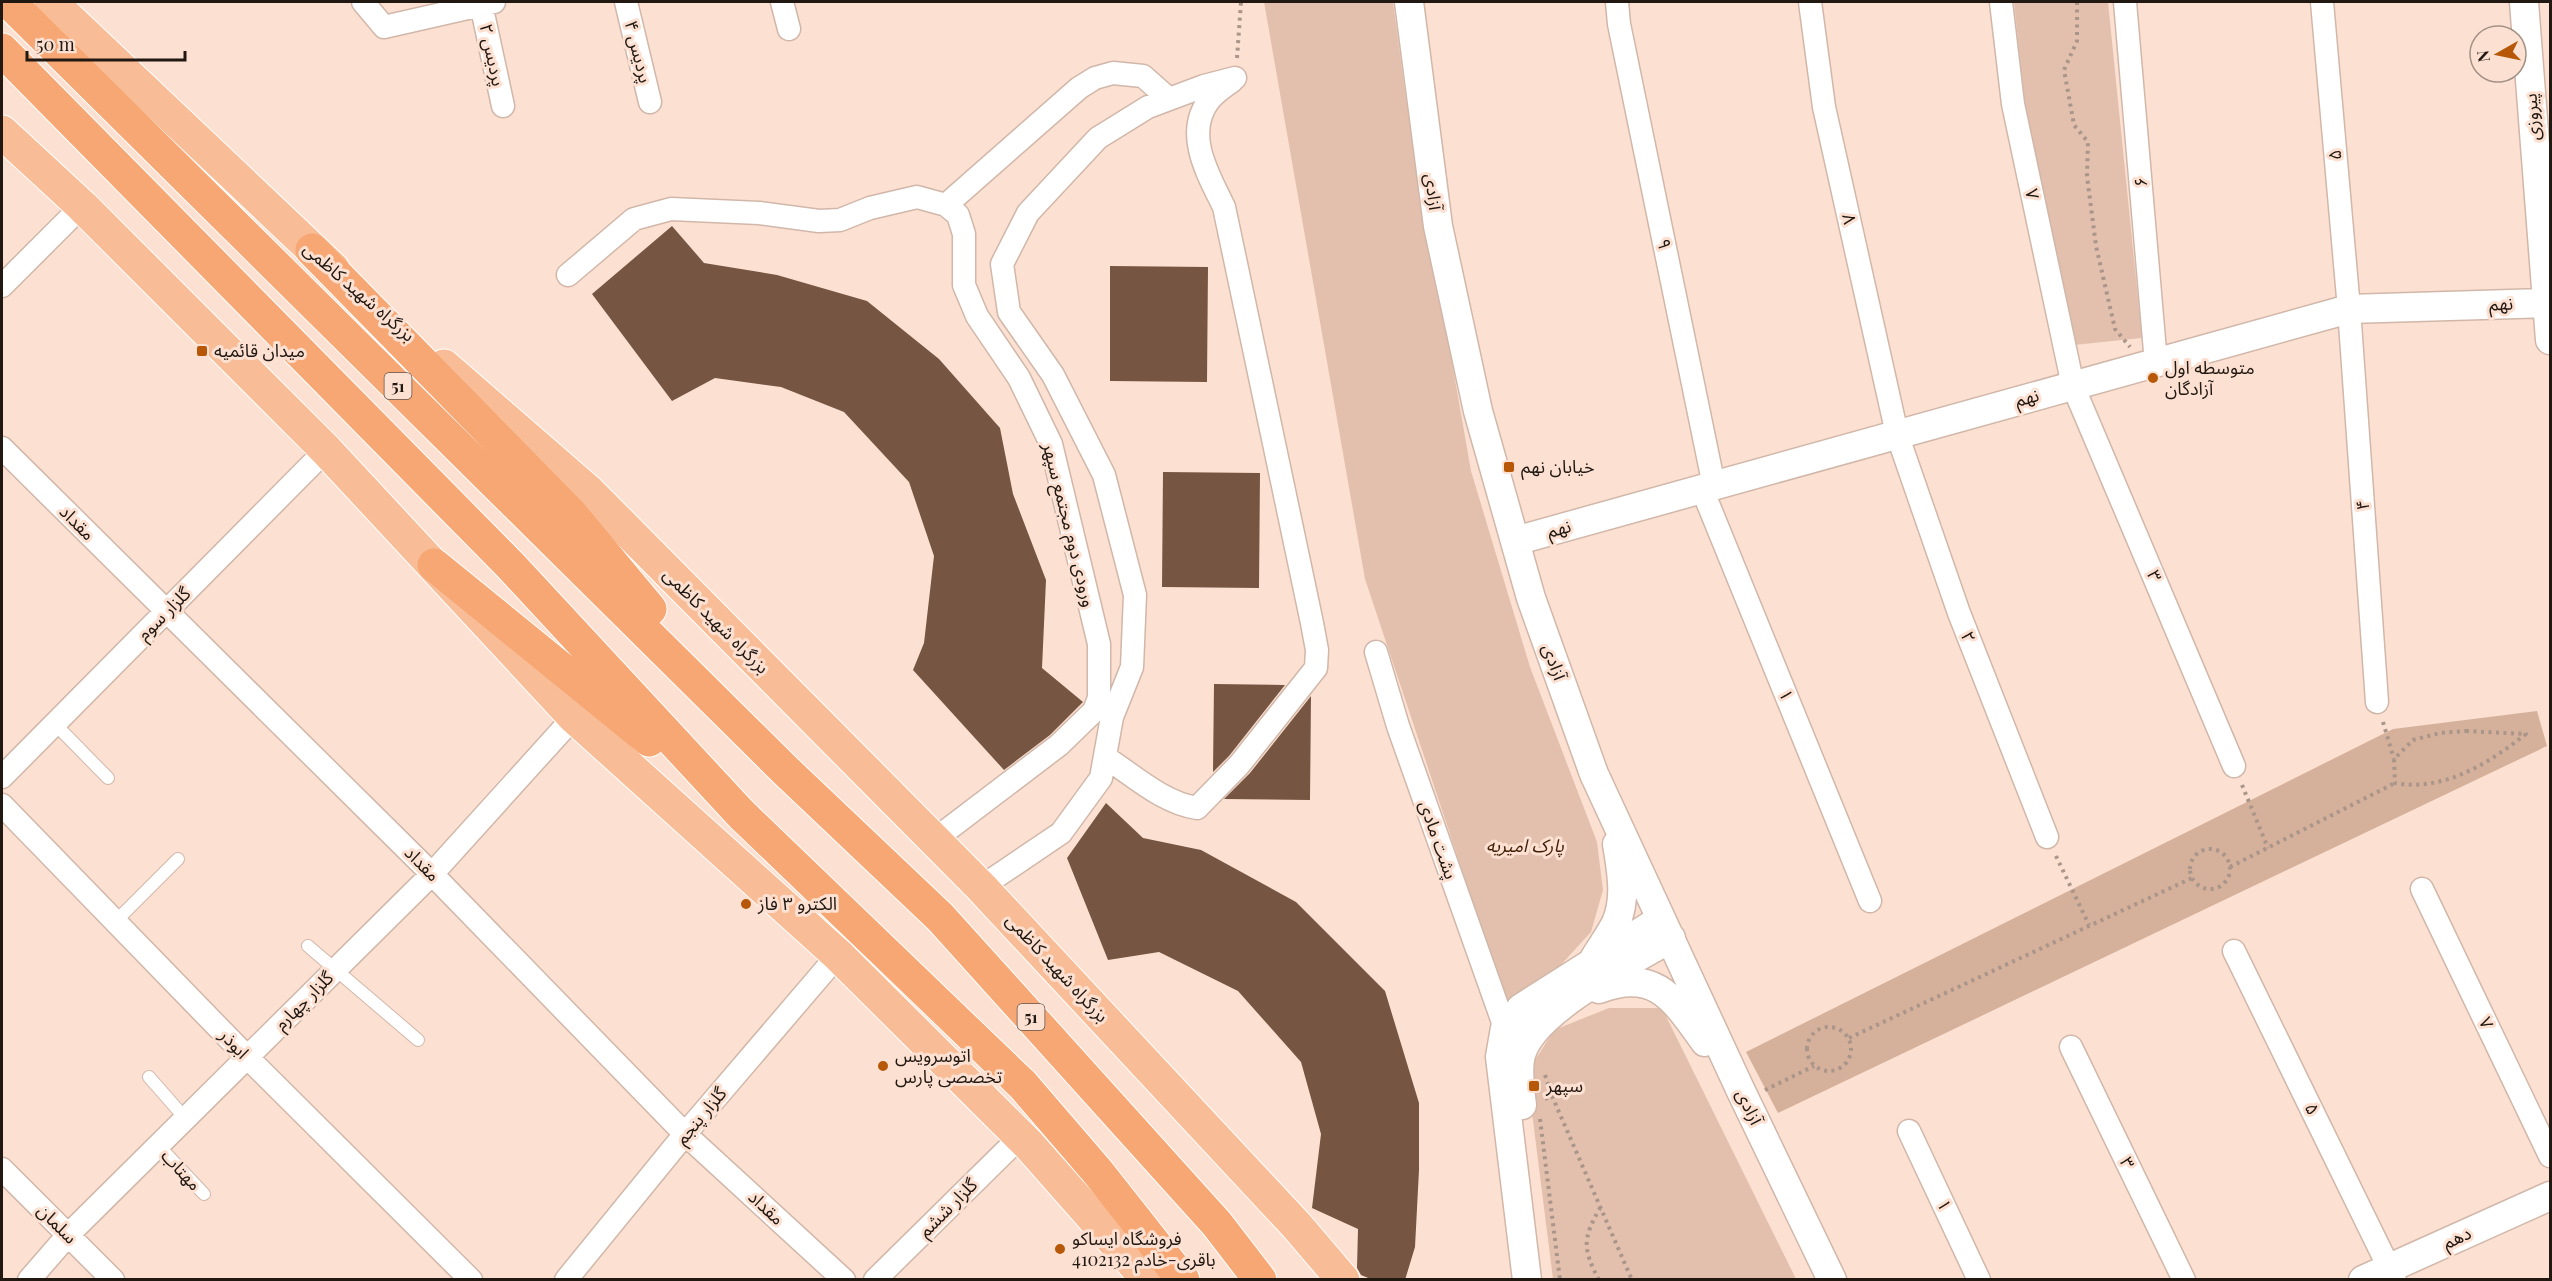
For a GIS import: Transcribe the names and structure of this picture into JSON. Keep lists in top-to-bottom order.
{
  "streets": {
    "highway": ["بزرگراه شهید کاظمی", "51"],
    "street": [
      "پردیس ۴",
      "پردیس ۲",
      "پیروزی",
      "۵",
      "۶",
      "آزادی",
      "۷",
      "۸",
      "۹",
      "نهم",
      "۴",
      "مقداد",
      "ورودی دوم مجتمع سپهر",
      "۳",
      "گلزار سوم",
      "۲",
      "۱",
      "پشت مادی",
      "گلزار چهارم",
      "ابوذر",
      "گلزار پنجم",
      "گلزار ششم",
      "سلمان",
      "دهم"
    ],
    "lane": ["مهتاب"]
  },
  "crossings": [
    ["پیروزی", "نهم"],
    ["۵", "نهم"],
    ["۵", "۴"],
    ["۵", "دهم"],
    ["۶", "نهم"],
    ["آزادی", "نهم"],
    ["۷", "نهم"],
    ["۷", "۳"],
    ["۸", "نهم"],
    ["۸", "۲"],
    ["۹", "نهم"],
    ["۹", "۱"],
    ["بزرگراه شهید کاظمی", "ورودی دوم مجتمع سپهر"],
    ["نهم", "۴"],
    ["نهم", "۳"],
    ["نهم", "۲"],
    ["نهم", "۱"],
    ["مقداد", "گلزار سوم"],
    ["مقداد", "گلزار چهارم"],
    ["مقداد", "گلزار پنجم"],
    ["گلزار چهارم", "ابوذر"],
    ["گلزار چهارم", "مهتاب"],
    ["گلزار چهارم", "سلمان"]
  ],
  "parks": ["پارک امیریه"],
  "places": {
    "transit": ["میدان قائمیه", "خیابان نهم", "سپهر"],
    "other": [
      "متوسطه اول آزادگان",
      "الکترو ۳ فاز",
      "اتوسرویس تخصصی پارس",
      "فروشگاه ایساکو باقری-خادم 4102132"
    ]
  },
  "scale_bar": "50 m",
  "north": "left"
}
